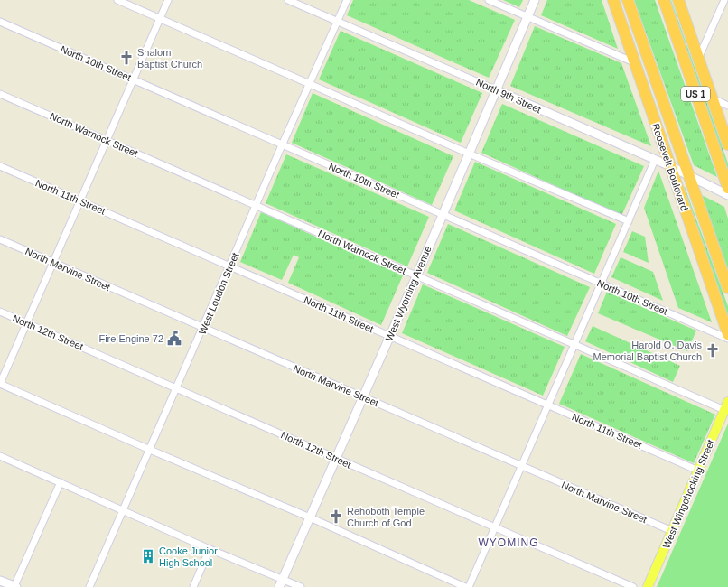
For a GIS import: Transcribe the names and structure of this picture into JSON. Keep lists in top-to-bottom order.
{
  "streets": {
    "highway": ["US 1", "Roosevelt Boulevard"],
    "main road": ["West Wingohocking Street"],
    "street": [
      "North 10th Street",
      "North 9th Street",
      "North Warnock Street",
      "North 11th Street",
      "North Marvine Street",
      "West Loudon Street",
      "West Wyoming Avenue",
      "North 12th Street"
    ]
  },
  "crossings": [
    ["North 10th Street", "West Loudon Street"],
    ["North 10th Street", "West Wyoming Avenue"],
    ["North 9th Street", "Roosevelt Boulevard"],
    ["North 9th Street", "West Loudon Street"],
    ["North 9th Street", "West Wyoming Avenue"],
    ["North Warnock Street", "West Loudon Street"],
    ["North Warnock Street", "West Wyoming Avenue"],
    ["North Warnock Street", "West Wingohocking Street"],
    ["North 11th Street", "West Loudon Street"],
    ["North 11th Street", "West Wyoming Avenue"],
    ["North 11th Street", "West Wingohocking Street"],
    ["North Marvine Street", "West Loudon Street"],
    ["North Marvine Street", "West Wyoming Avenue"],
    ["North Marvine Street", "West Wingohocking Street"],
    ["West Loudon Street", "North 12th Street"],
    ["West Wyoming Avenue", "North 12th Street"]
  ],
  "districts": ["WYOMING"],
  "places": {
    "church": ["Shalom Baptist Church", "Harold O. Davis Memorial Baptist Church", "Rehoboth Temple Church of God"],
    "public building": ["Fire Engine 72"],
    "building": ["Cooke Junior High School"]
  }
}
